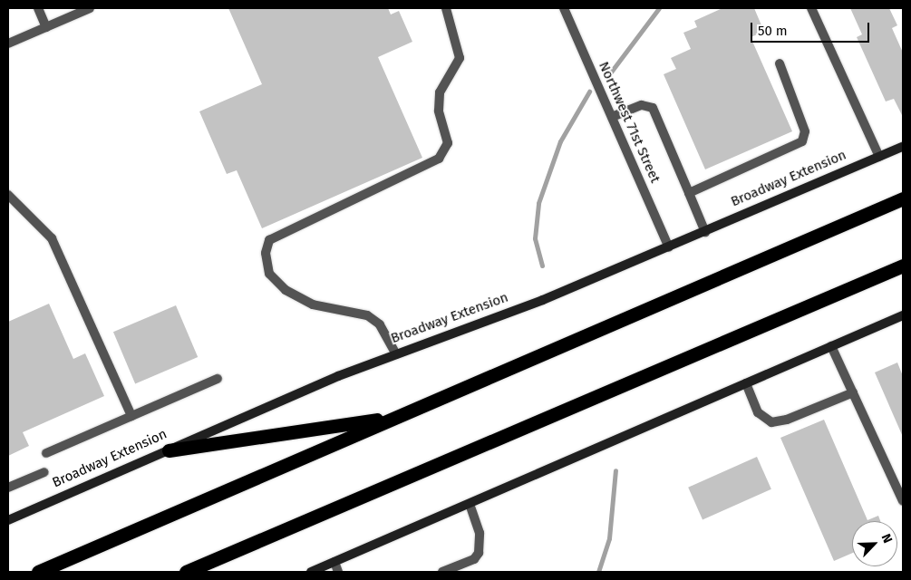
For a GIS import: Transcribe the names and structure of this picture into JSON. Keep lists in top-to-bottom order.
{
  "streets": {
    "main road": ["Broadway Extension"],
    "street": ["Northwest 71st Street"]
  },
  "crossings": [
    ["Northwest 71st Street", "Broadway Extension"]
  ],
  "scale_bar": "50 m",
  "north": "top right"
}
